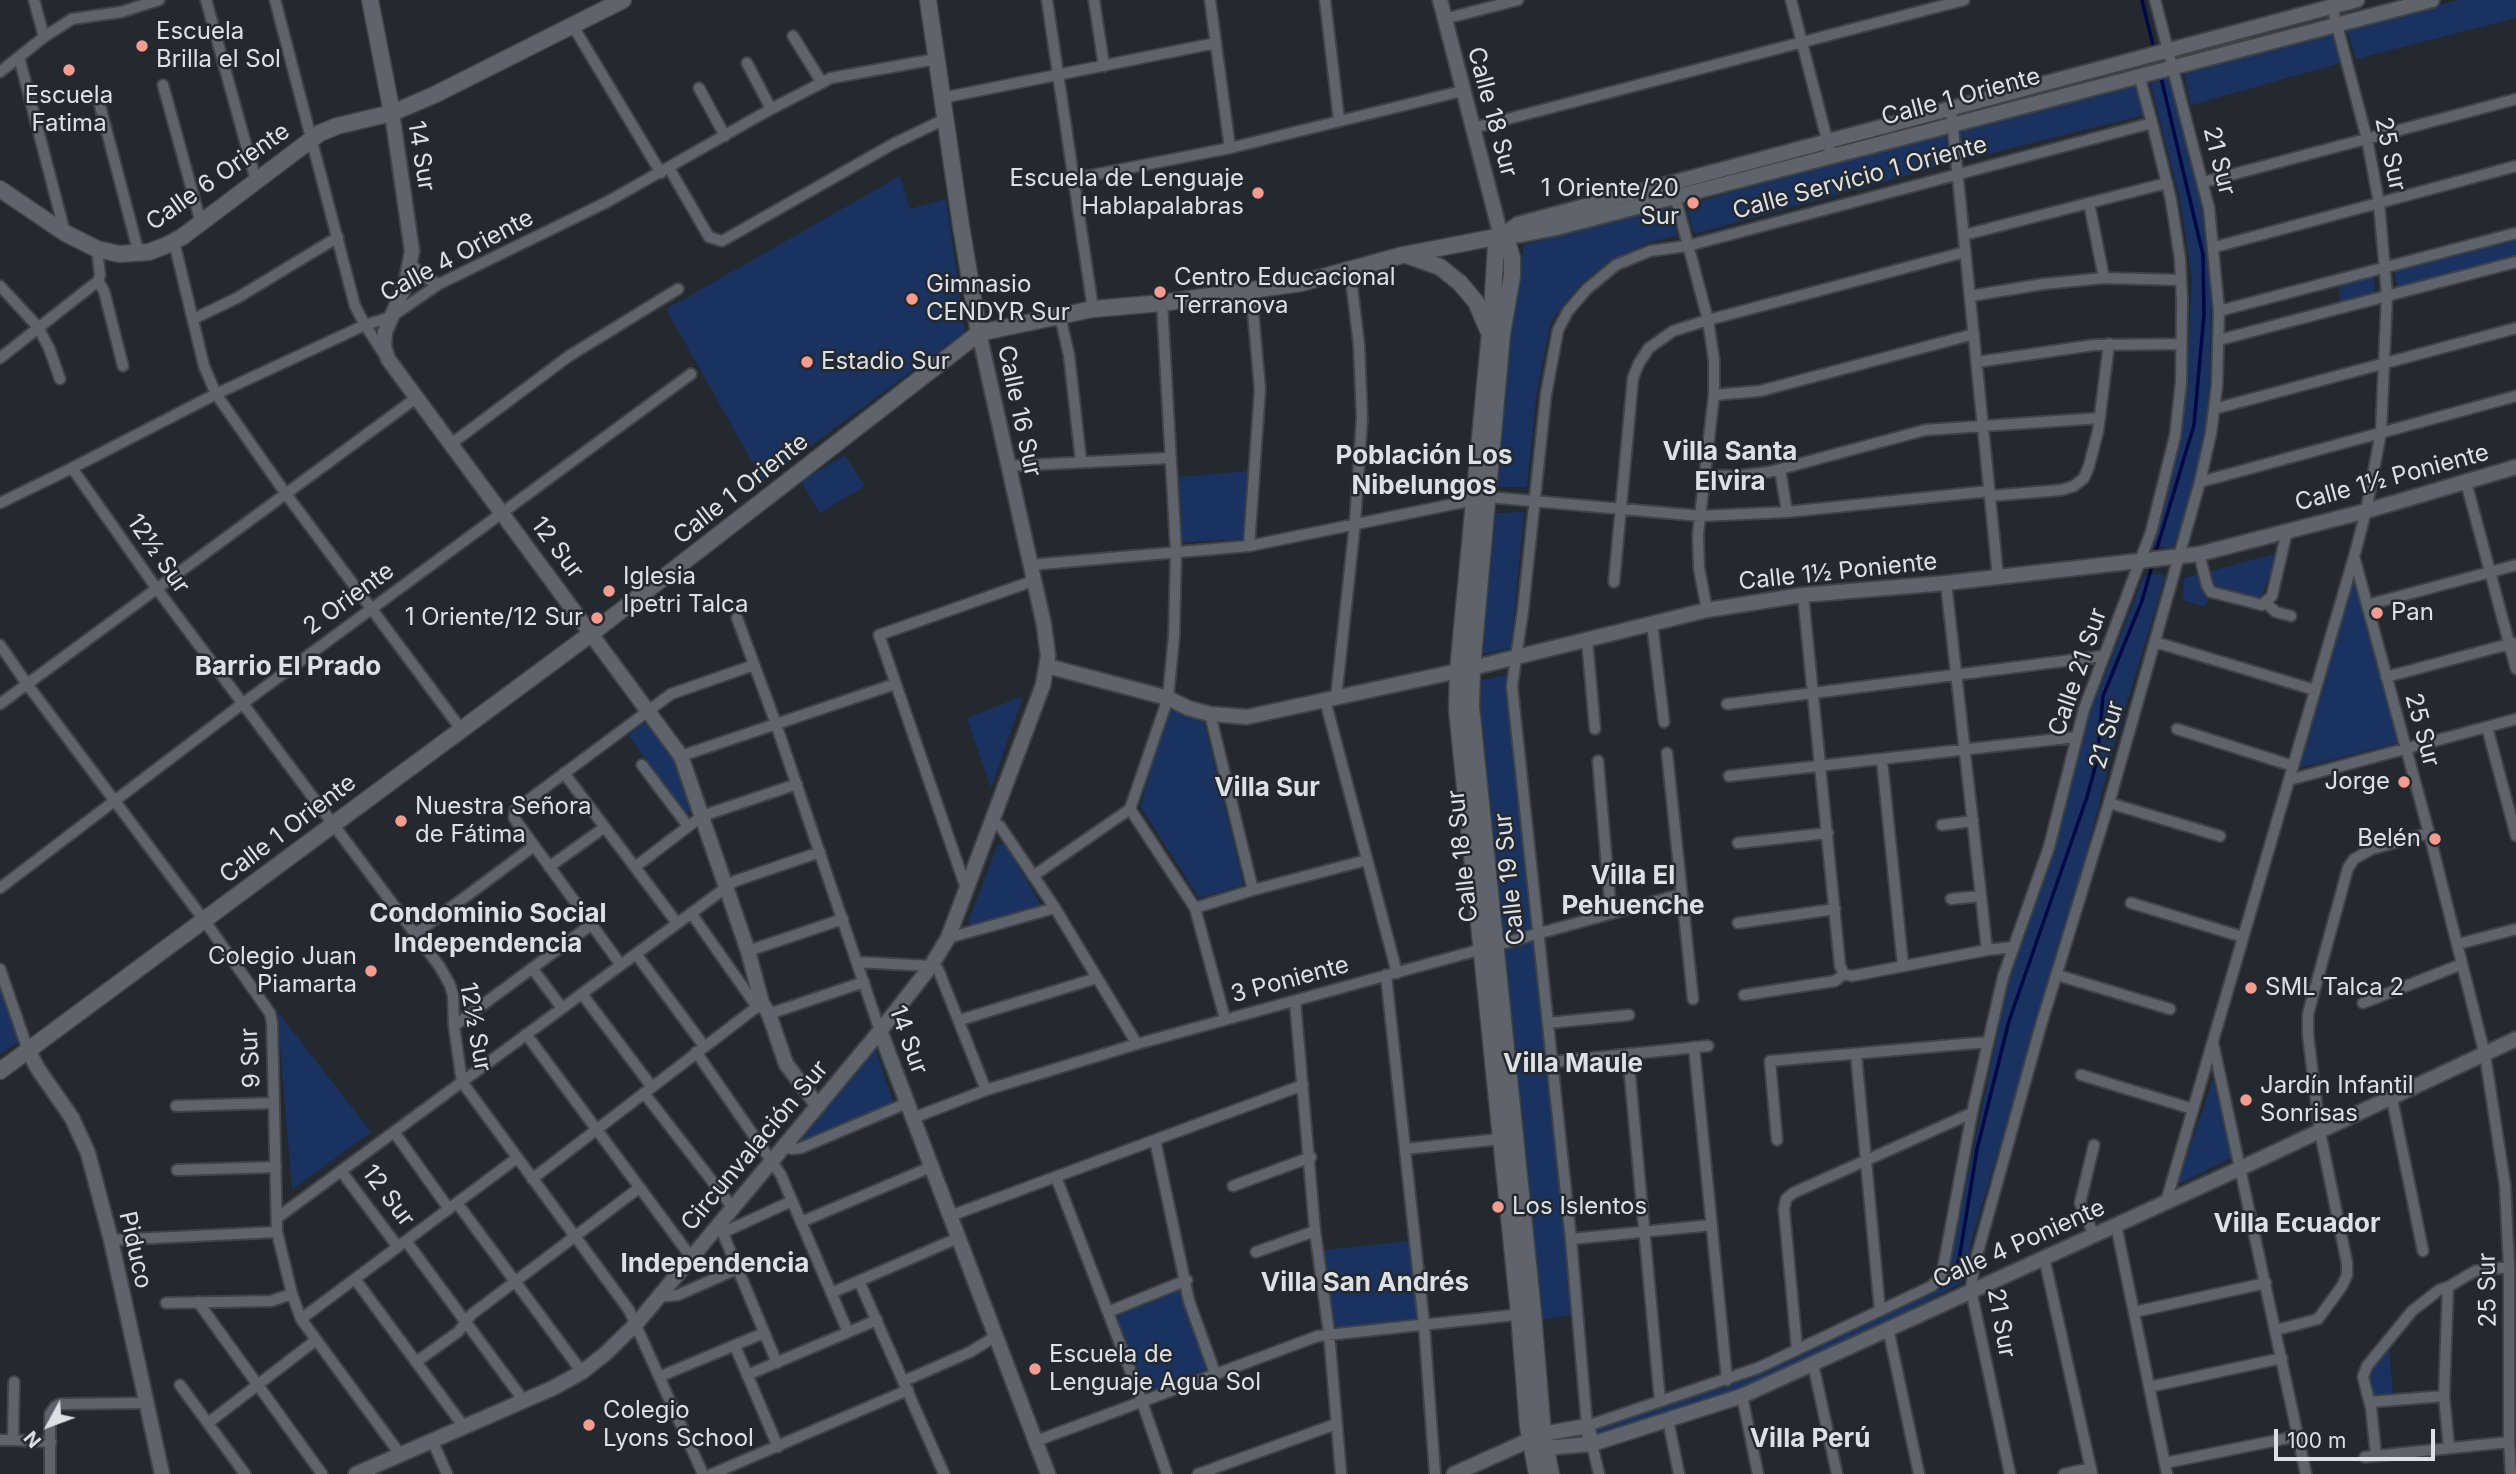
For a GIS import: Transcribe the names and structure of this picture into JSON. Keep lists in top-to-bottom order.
{
  "streets": {
    "main road": [
      "Calle 1 Oriente",
      "Calle 18 Sur",
      "14 Sur",
      "Calle 6 Oriente",
      "Calle 16 Sur"
    ],
    "street": [
      "25 Sur",
      "21 Sur",
      "Calle Servicio 1 Oriente",
      "Calle 4 Oriente",
      "Calle 1½ Poniente",
      "12 Sur",
      "12½ Sur",
      "2 Oriente",
      "Calle 21 Sur",
      "Calle 19 Sur",
      "3 Poniente",
      "9 Sur",
      "Circunvalación Sur",
      "Calle 4 Poniente",
      "Piduco"
    ]
  },
  "crossings": [
    ["Calle 1 Oriente", "Calle 18 Sur"],
    ["Calle 1 Oriente", "25 Sur"],
    ["Calle 1 Oriente", "21 Sur"],
    ["Calle 1 Oriente", "Calle 16 Sur"],
    ["Calle 1 Oriente", "12 Sur"],
    ["Calle 1 Oriente", "12½ Sur"],
    ["Calle 1 Oriente", "Calle 21 Sur"],
    ["Calle 1 Oriente", "9 Sur"],
    ["Calle 1 Oriente", "Piduco"],
    ["Calle 18 Sur", "Calle 1½ Poniente"],
    ["Calle 18 Sur", "3 Poniente"],
    ["Calle 18 Sur", "Calle 4 Poniente"],
    ["25 Sur", "Calle 1½ Poniente"],
    ["25 Sur", "Calle 4 Poniente"],
    ["14 Sur", "Calle 6 Oriente"],
    ["14 Sur", "Calle 4 Oriente"],
    ["14 Sur", "3 Poniente"],
    ["14 Sur", "Circunvalación Sur"],
    ["21 Sur", "Calle 1½ Poniente"],
    ["21 Sur", "Calle 4 Poniente"],
    ["Calle Servicio 1 Oriente", "Calle 21 Sur"],
    ["Calle Servicio 1 Oriente", "Calle 19 Sur"],
    ["Calle 4 Oriente", "Calle 16 Sur"],
    ["Calle 4 Oriente", "12½ Sur"],
    ["Calle 16 Sur", "Calle 1½ Poniente"],
    ["Calle 16 Sur", "Circunvalación Sur"],
    ["Calle 1½ Poniente", "Calle 21 Sur"],
    ["Calle 1½ Poniente", "Calle 19 Sur"],
    ["12 Sur", "2 Oriente"],
    ["12 Sur", "Circunvalación Sur"],
    ["12½ Sur", "2 Oriente"],
    ["12½ Sur", "Circunvalación Sur"],
    ["2 Oriente", "9 Sur"],
    ["Calle 21 Sur", "Calle 4 Poniente"],
    ["Calle 19 Sur", "3 Poniente"],
    ["Calle 19 Sur", "Calle 4 Poniente"],
    ["9 Sur", "Circunvalación Sur"]
  ],
  "districts": [
    "Villa Santa Elvira",
    "Población Los Nibelungos",
    "Barrio El Prado",
    "Villa Sur",
    "Villa El Pehuenche",
    "Condominio Social Independencia",
    "Villa Maule",
    "Villa Ecuador",
    "Independencia",
    "Villa San Andrés",
    "Villa Perú"
  ],
  "places": [
    "Escuela Brilla el Sol",
    "Escuela Fatima",
    "Escuela de Lenguaje Hablapalabras",
    "1 Oriente/20 Sur",
    "Centro Educacional Terranova",
    "Gimnasio CENDYR Sur",
    "Estadio Sur",
    "Iglesia Ipetri Talca",
    "Pan",
    "1 Oriente/12 Sur",
    "Jorge",
    "Nuestra Señora de Fátima",
    "Belén",
    "Colegio Juan Piamarta",
    "SML Talca 2",
    "Jardín Infantil Sonrisas",
    "Los Islentos",
    "Escuela de Lenguaje Agua Sol",
    "Colegio Lyons School"
  ],
  "scale_bar": "100 m",
  "north": "bottom left"
}
